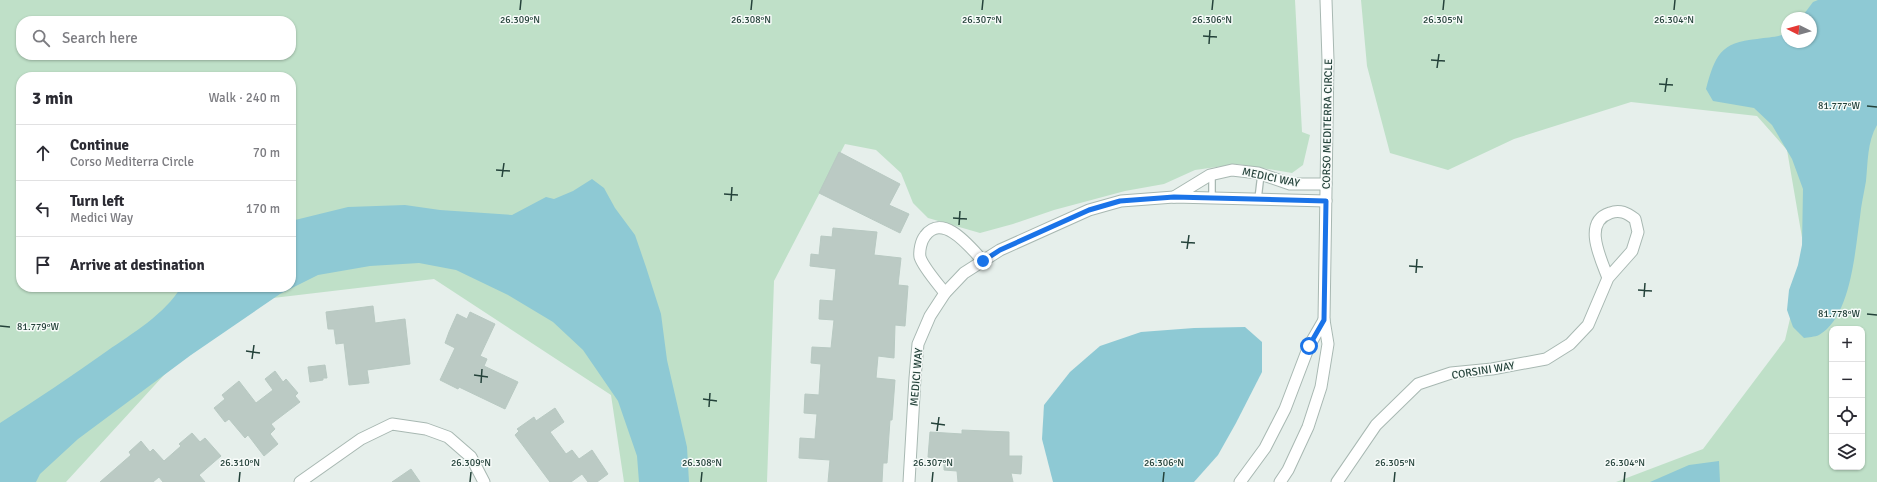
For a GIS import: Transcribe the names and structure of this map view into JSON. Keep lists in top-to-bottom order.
{
  "streets": {
    "street": ["CORSO MEDITERRA CIRCLE", "MEDICI WAY", "CORSINI WAY"]
  },
  "crossings": [
    ["CORSO MEDITERRA CIRCLE", "MEDICI WAY"]
  ],
  "north": "left",
  "page": {
    "search": "Search here",
    "heading": ["3 min", "Walk · 240 m"],
    "list": [
      ["Continue", "Corso Mediterra Circle", "70 m"],
      ["Turn left", "Medici Way", "170 m"],
      "Arrive at destination"
    ],
    "map_buttons": ["+", "−"]
  },
  "coordinates": [
    "26.309°N",
    "26.308°N",
    "26.307°N",
    "26.306°N",
    "26.305°N",
    "26.304°N",
    "81.777°W",
    "81.778°W",
    "81.779°W",
    "26.310°N"
  ]
}
